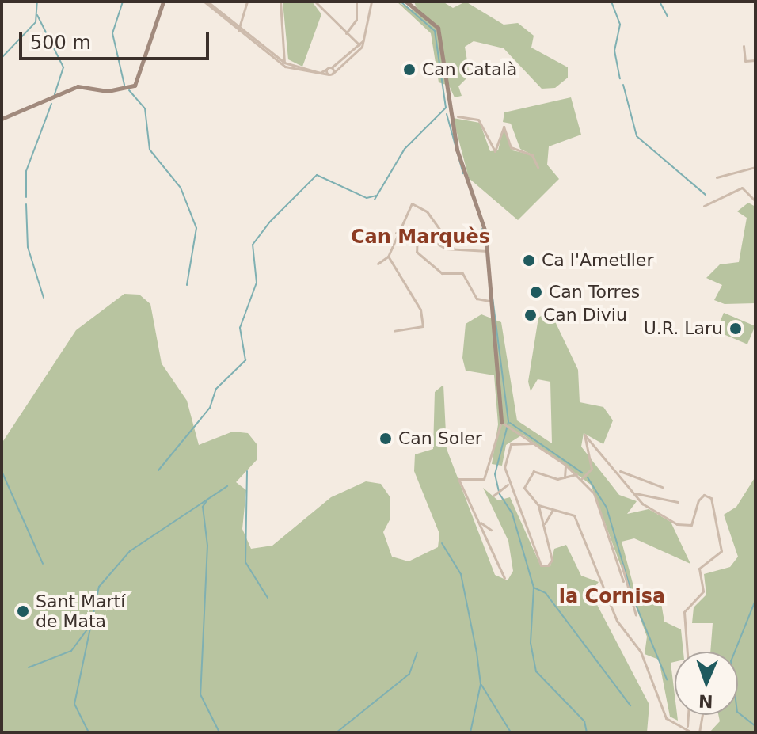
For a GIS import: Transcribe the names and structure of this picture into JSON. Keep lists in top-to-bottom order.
{
  "districts": ["Can Marquès", "la Cornisa"],
  "places": [
    "Can Català",
    "Ca l'Ametller",
    "Can Torres",
    "Can Diviu",
    "U.R. Laru",
    "Can Soler",
    "Sant Martí de Mata"
  ],
  "scale_bar": "500 m",
  "north": "bottom"
}
